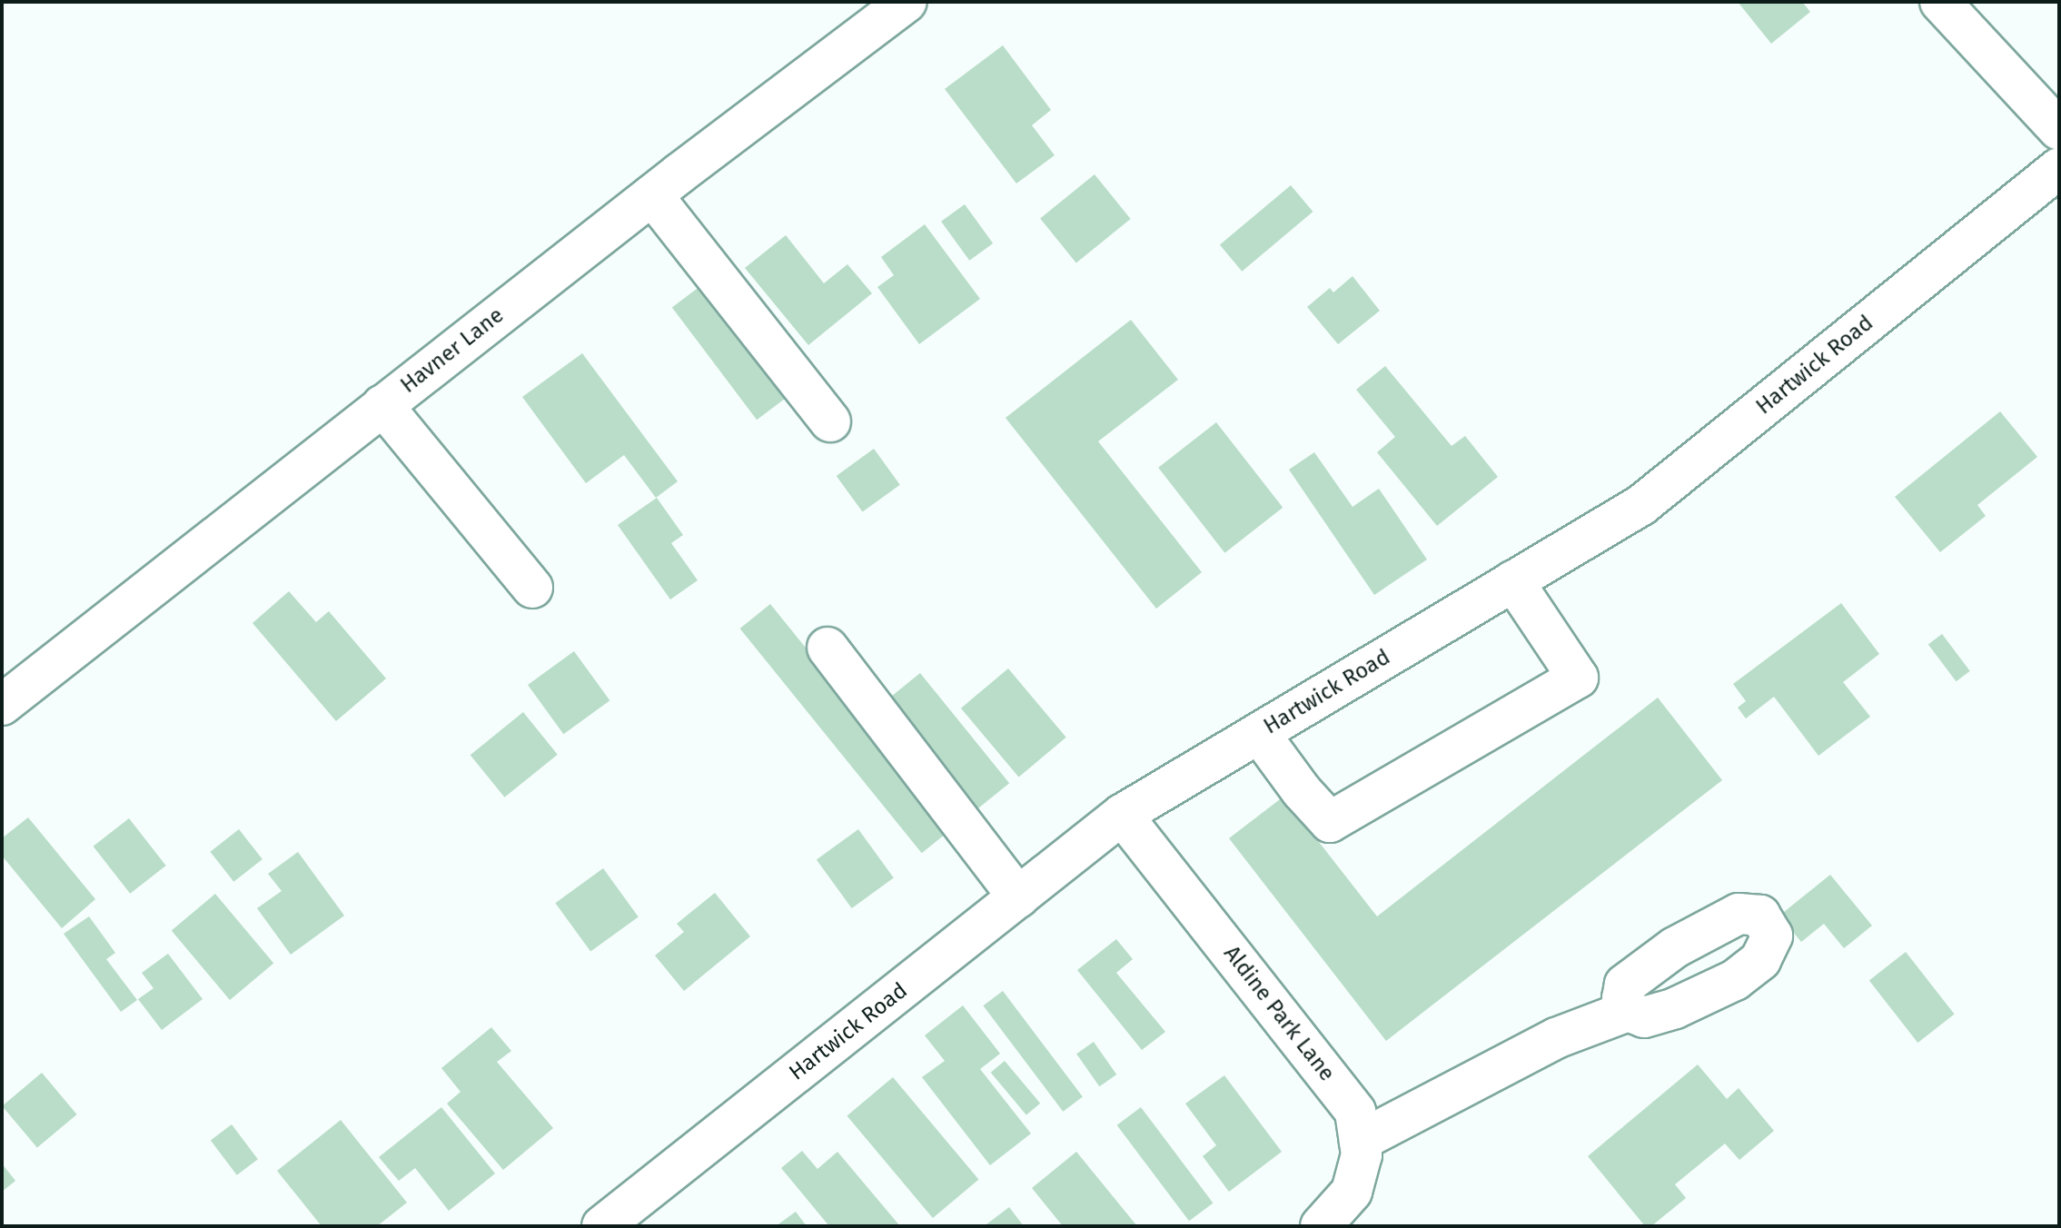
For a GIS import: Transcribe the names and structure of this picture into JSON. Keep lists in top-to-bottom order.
{
  "streets": {
    "street": ["Havner Lane", "Hartwick Road", "Aldine Park Lane"]
  },
  "crossings": [
    ["Hartwick Road", "Aldine Park Lane"]
  ]
}
